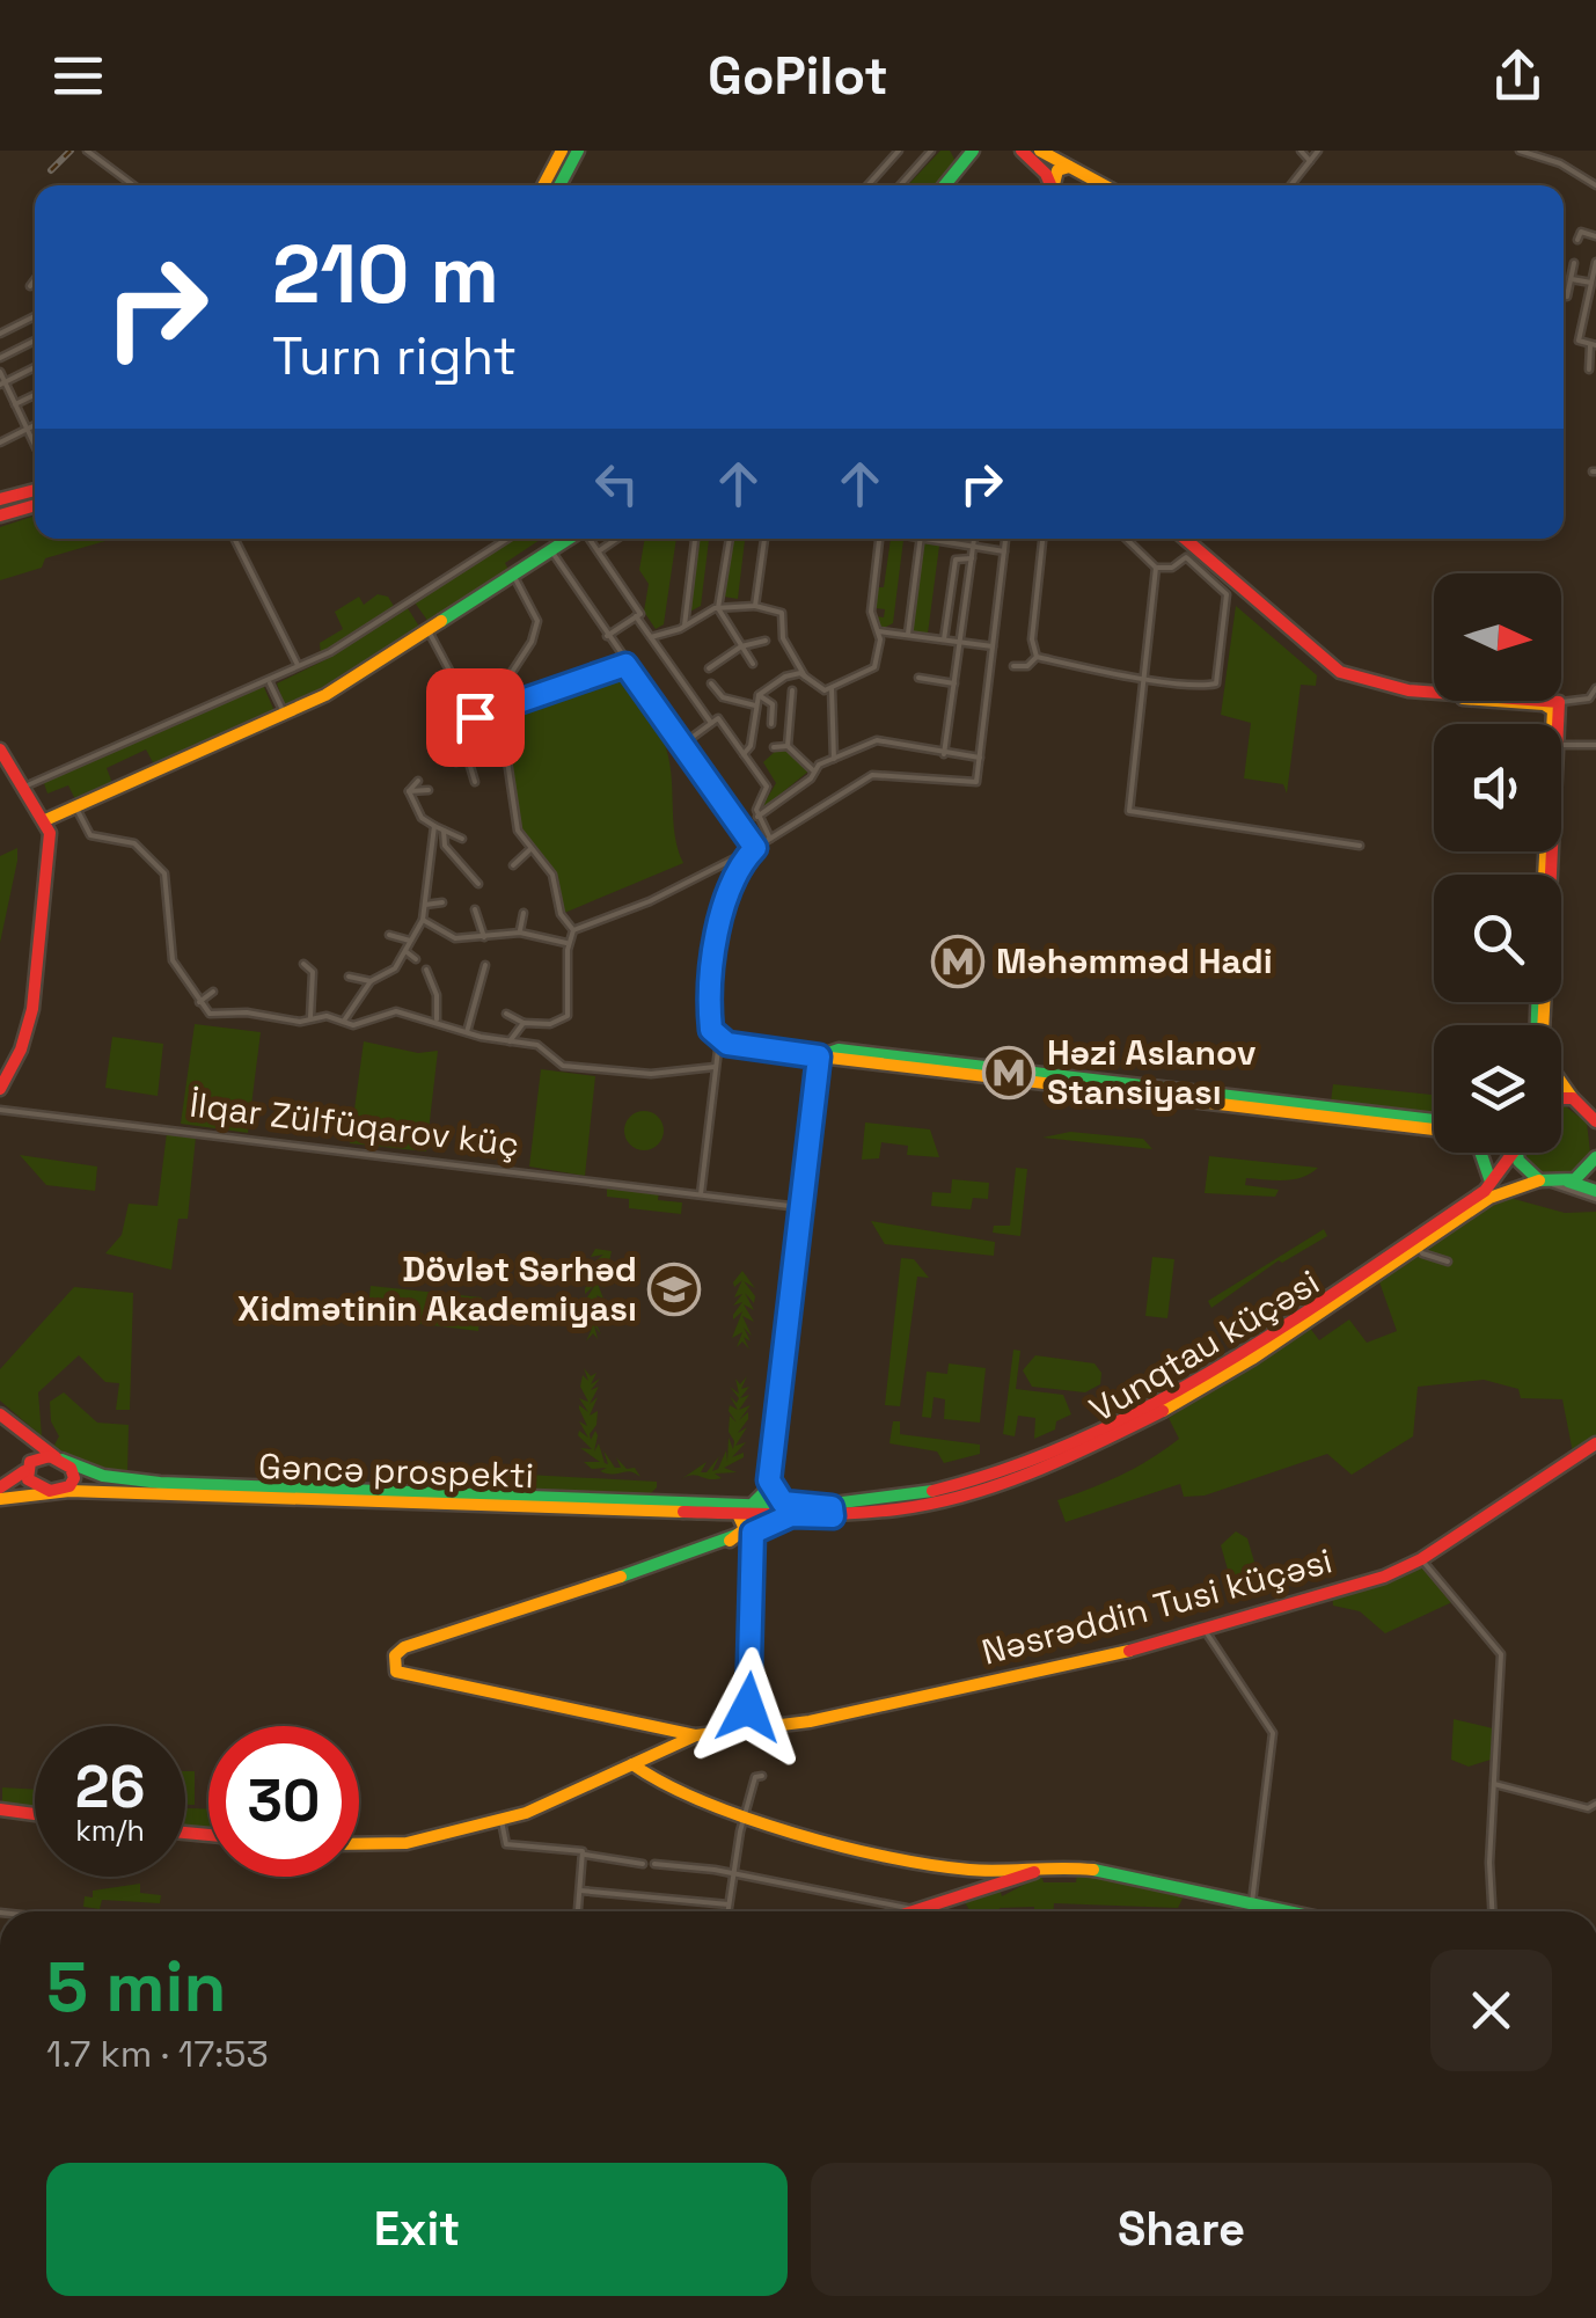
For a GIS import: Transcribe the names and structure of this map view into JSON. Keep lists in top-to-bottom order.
{
  "streets": {
    "main road": ["Vunqtau küçəsi", "Gəncə prospekti", "Nəsrəddin Tusi küçəsi"],
    "street": ["İlqar Zülfüqarov küç"]
  },
  "crossings": [
    ["Vunqtau küçəsi", "Gəncə prospekti"]
  ],
  "places": {
    "metro station": ["Məhəmməd Hadi", "Həzi Aslanov Stansiyası"],
    "school or university": ["Dövlət Sərhəd Xidmətinin Akademiyası"]
  },
  "north": "right",
  "page": {
    "header": "GoPilot",
    "turn": ["210 m", "Turn right"],
    "speed": "26 km/h",
    "limit": "30",
    "heading": ["5 min", "1.7 km · 17:53"],
    "buttons": ["Exit", "Share"]
  }
}
